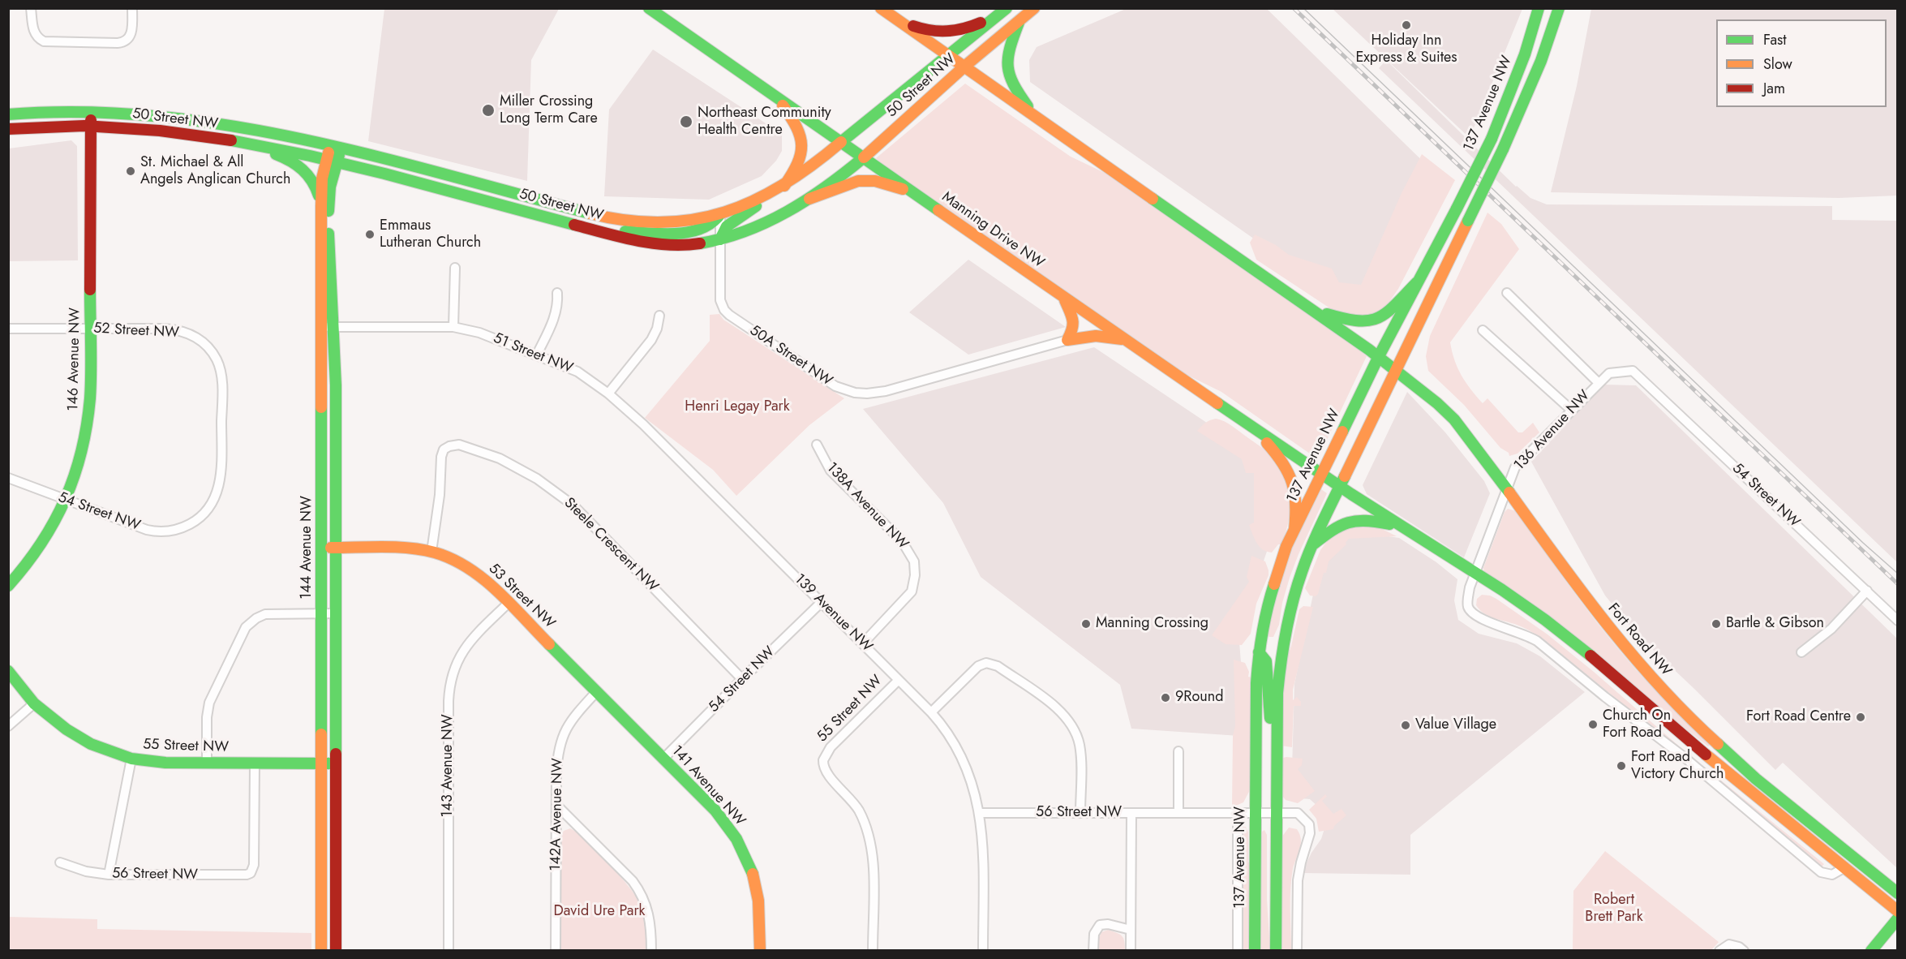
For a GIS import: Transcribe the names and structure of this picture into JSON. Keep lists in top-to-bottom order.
{
  "streets": {
    "main road": [
      "50 Street NW",
      "137 Avenue NW",
      "Manning Drive NW",
      "146 Avenue NW",
      "144 Avenue NW",
      "53 Street NW",
      "Fort Road NW",
      "55 Street NW",
      "141 Avenue NW"
    ],
    "street": [
      "52 Street NW",
      "51 Street NW",
      "50A Street NW",
      "136 Avenue NW",
      "54 Street NW",
      "138A Avenue NW",
      "Steele Crescent NW",
      "139 Avenue NW",
      "143 Avenue NW",
      "56 Street NW",
      "142A Avenue NW"
    ]
  },
  "crossings": [
    ["50 Street NW", "Manning Drive NW"],
    ["50 Street NW", "50A Street NW"],
    ["50 Street NW", "146 Avenue NW"],
    ["50 Street NW", "144 Avenue NW"],
    ["137 Avenue NW", "Manning Drive NW"],
    ["137 Avenue NW", "Fort Road NW"],
    ["137 Avenue NW", "56 Street NW"],
    ["52 Street NW", "146 Avenue NW"],
    ["52 Street NW", "54 Street NW"],
    ["51 Street NW", "144 Avenue NW"],
    ["51 Street NW", "139 Avenue NW"],
    ["146 Avenue NW", "54 Street NW"],
    ["136 Avenue NW", "54 Street NW"],
    ["136 Avenue NW", "Fort Road NW"],
    ["54 Street NW", "Steele Crescent NW"],
    ["54 Street NW", "139 Avenue NW"],
    ["54 Street NW", "141 Avenue NW"],
    ["138A Avenue NW", "139 Avenue NW"],
    ["Steele Crescent NW", "53 Street NW"],
    ["144 Avenue NW", "53 Street NW"],
    ["144 Avenue NW", "55 Street NW"],
    ["53 Street NW", "143 Avenue NW"],
    ["53 Street NW", "141 Avenue NW"],
    ["53 Street NW", "142A Avenue NW"],
    ["139 Avenue NW", "55 Street NW"],
    ["139 Avenue NW", "56 Street NW"],
    ["55 Street NW", "56 Street NW"],
    ["141 Avenue NW", "142A Avenue NW"]
  ],
  "parks": ["Henri Legay Park", "Robert Brett Park", "David Ure Park"],
  "places": [
    "Holiday Inn Express & Suites",
    "Miller Crossing Long Term Care",
    "Northeast Community Health Centre",
    "St. Michael & All Angels Anglican Church",
    "Emmaus Lutheran Church",
    "Manning Crossing",
    "Bartle & Gibson",
    "9Round",
    "Fort Road Centre",
    "Church On Fort Road",
    "Value Village",
    "Fort Road Victory Church"
  ],
  "legend": ["Fast", "Slow", "Jam"]
}
